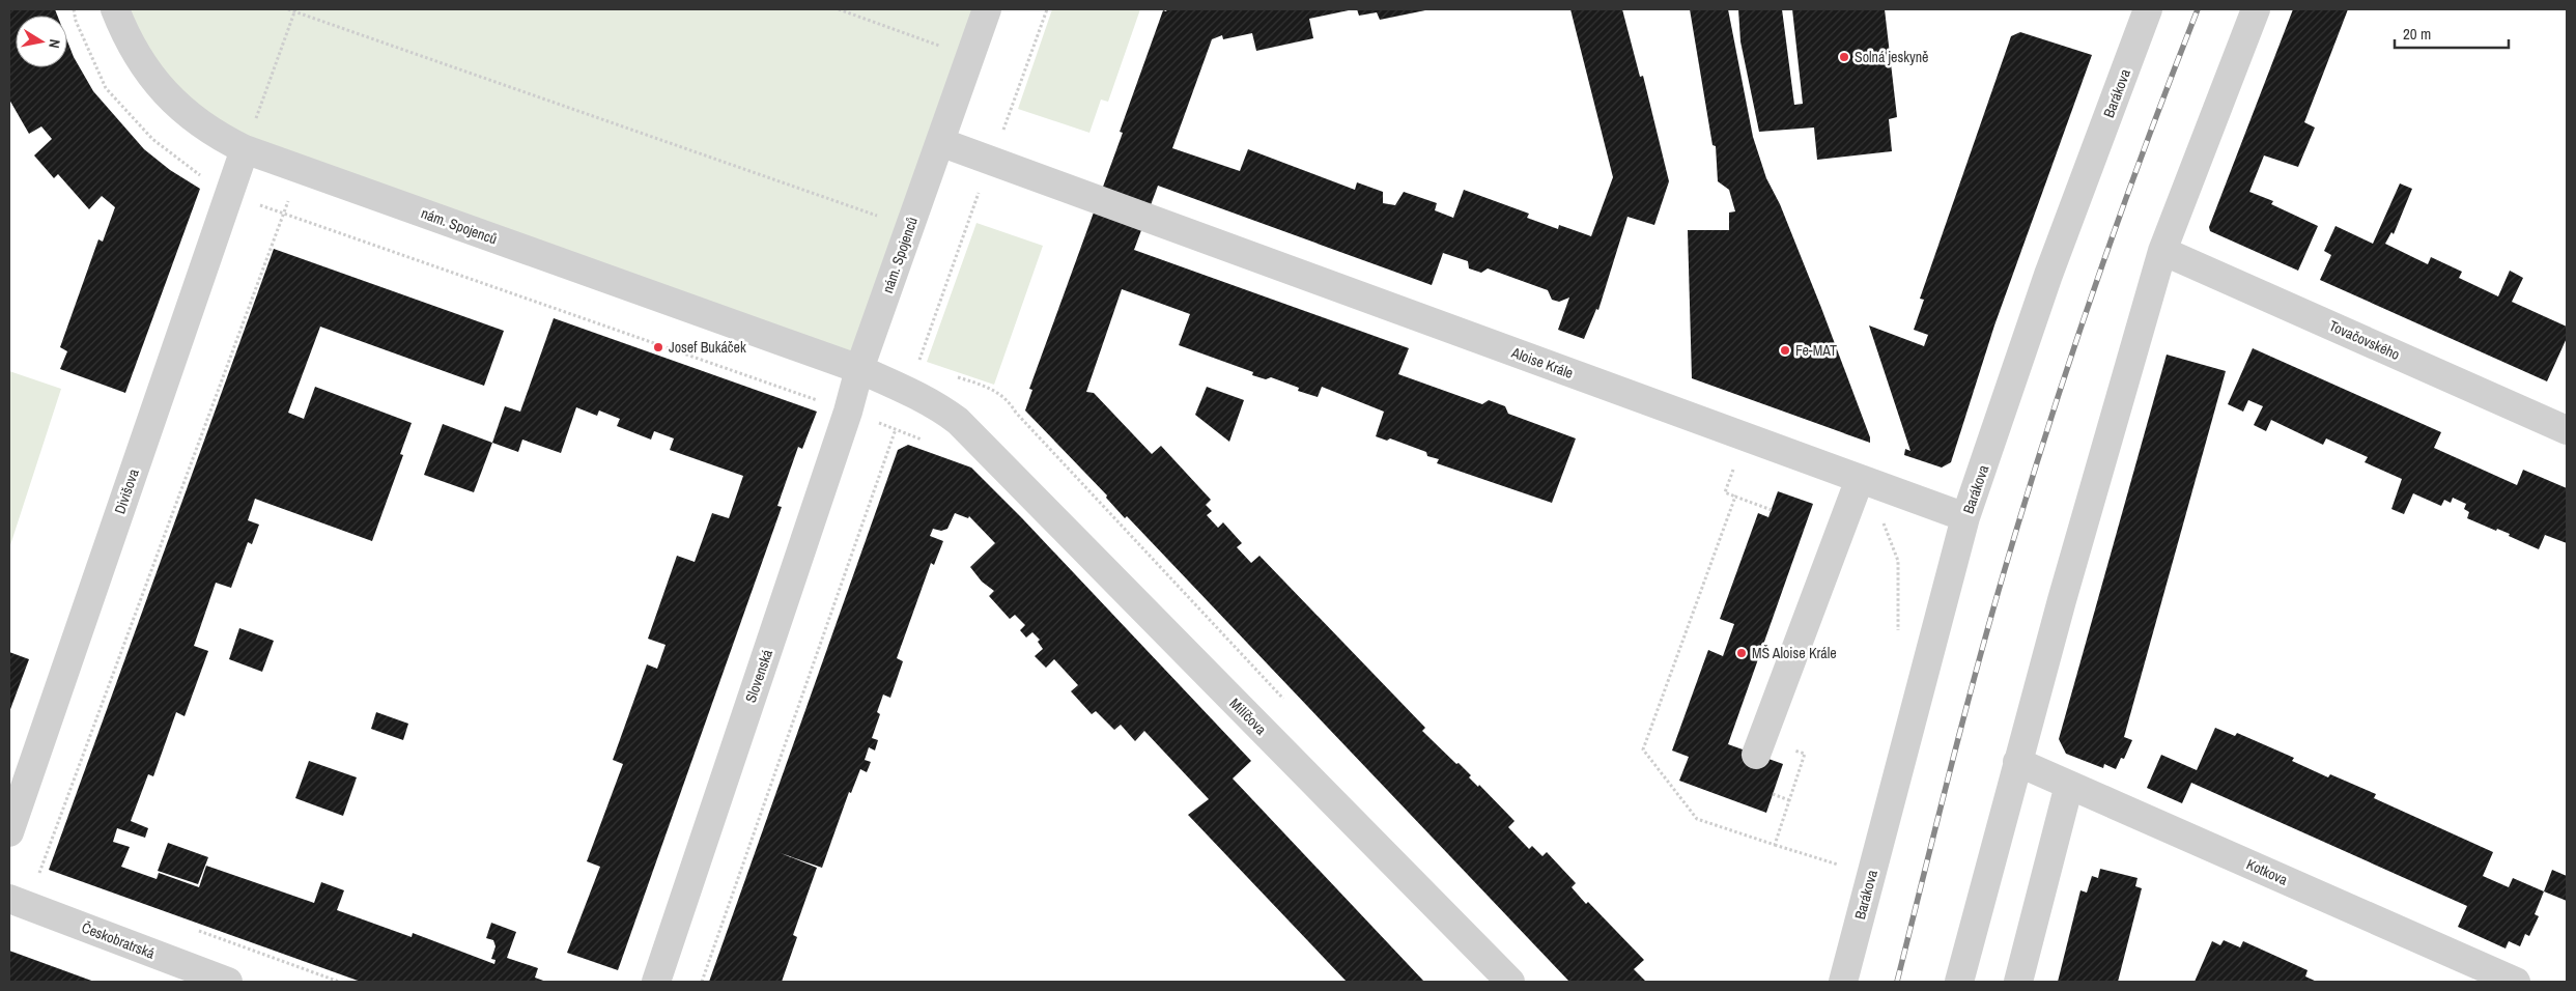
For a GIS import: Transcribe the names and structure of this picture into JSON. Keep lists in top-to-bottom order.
{
  "streets": {
    "street": [
      "Barákova",
      "nám. Spojenců",
      "Tovačovského",
      "Aloise Krále",
      "Divišova",
      "Slovenská",
      "Milíčova",
      "Kotkova",
      "Českobratrská"
    ]
  },
  "crossings": [
    ["Barákova", "Aloise Krále"],
    ["nám. Spojenců", "Aloise Krále"],
    ["nám. Spojenců", "Divišova"],
    ["nám. Spojenců", "Slovenská"],
    ["nám. Spojenců", "Milíčova"]
  ],
  "places": [
    "Solná jeskyně",
    "Josef Bukáček",
    "Fe-MAT",
    "MŠ Aloise Krále"
  ],
  "scale_bar": "20 m",
  "north": "right"
}
